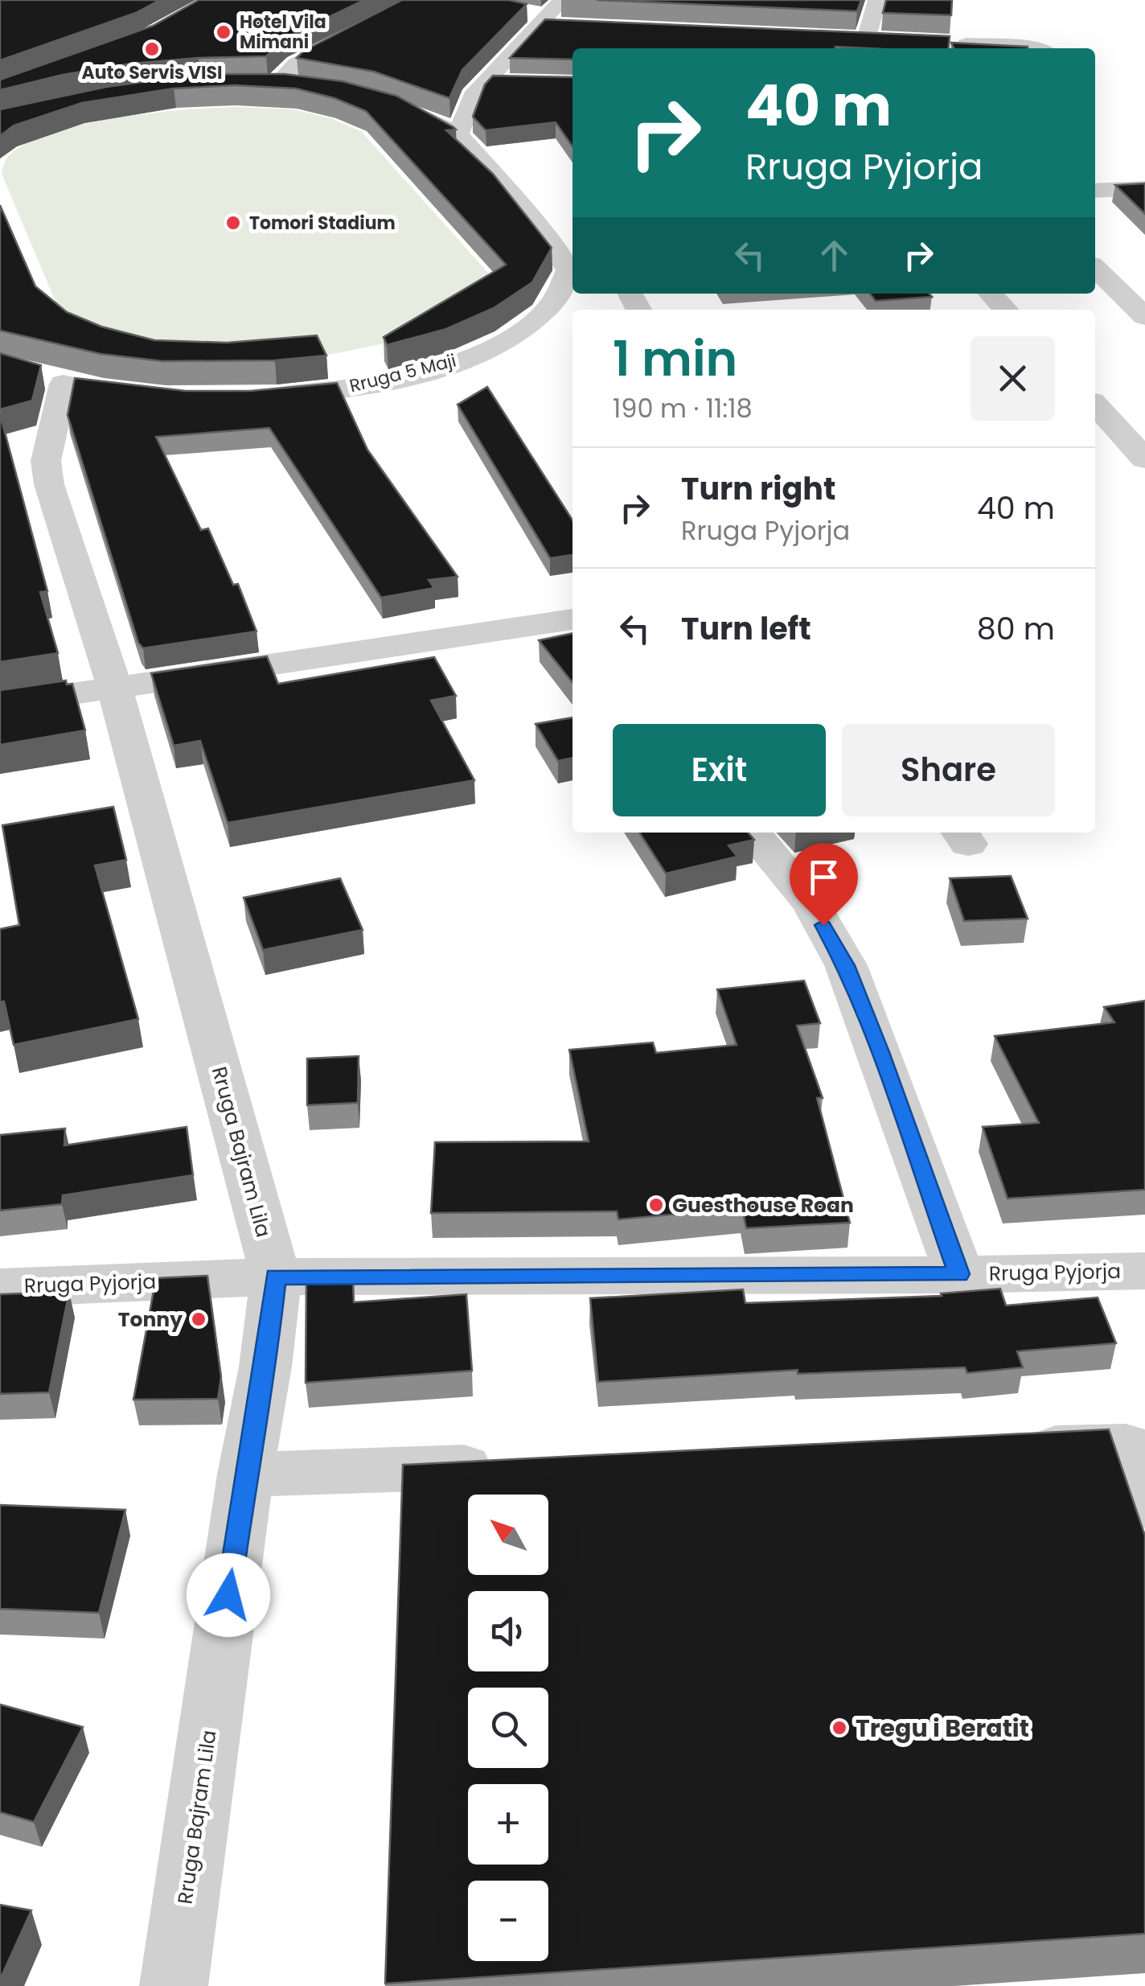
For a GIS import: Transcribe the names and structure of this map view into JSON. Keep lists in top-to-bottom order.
{
  "streets": {
    "street": ["Rruga 5 Maji", "Rruga Bajram Lila", "Rruga Pyjorja"]
  },
  "crossings": [
    ["Rruga Bajram Lila", "Rruga Pyjorja"]
  ],
  "places": [
    "Hotel Vila Mimani",
    "Auto Servis VISI",
    "Tomori Stadium",
    "Guesthouse Roan",
    "Tonny",
    "Tregu i Beratit"
  ],
  "north": "top left",
  "page": {
    "turn": ["40 m", "Rruga Pyjorja"],
    "heading": ["1 min", "190 m · 11:18"],
    "list": [
      {
        "name": "Turn right",
        "note": "Rruga Pyjorja",
        "value": "40 m"
      },
      {
        "name": "Turn left",
        "value": "80 m"
      }
    ],
    "buttons": ["Exit", "Share"],
    "map_buttons": ["+", "−"]
  }
}
